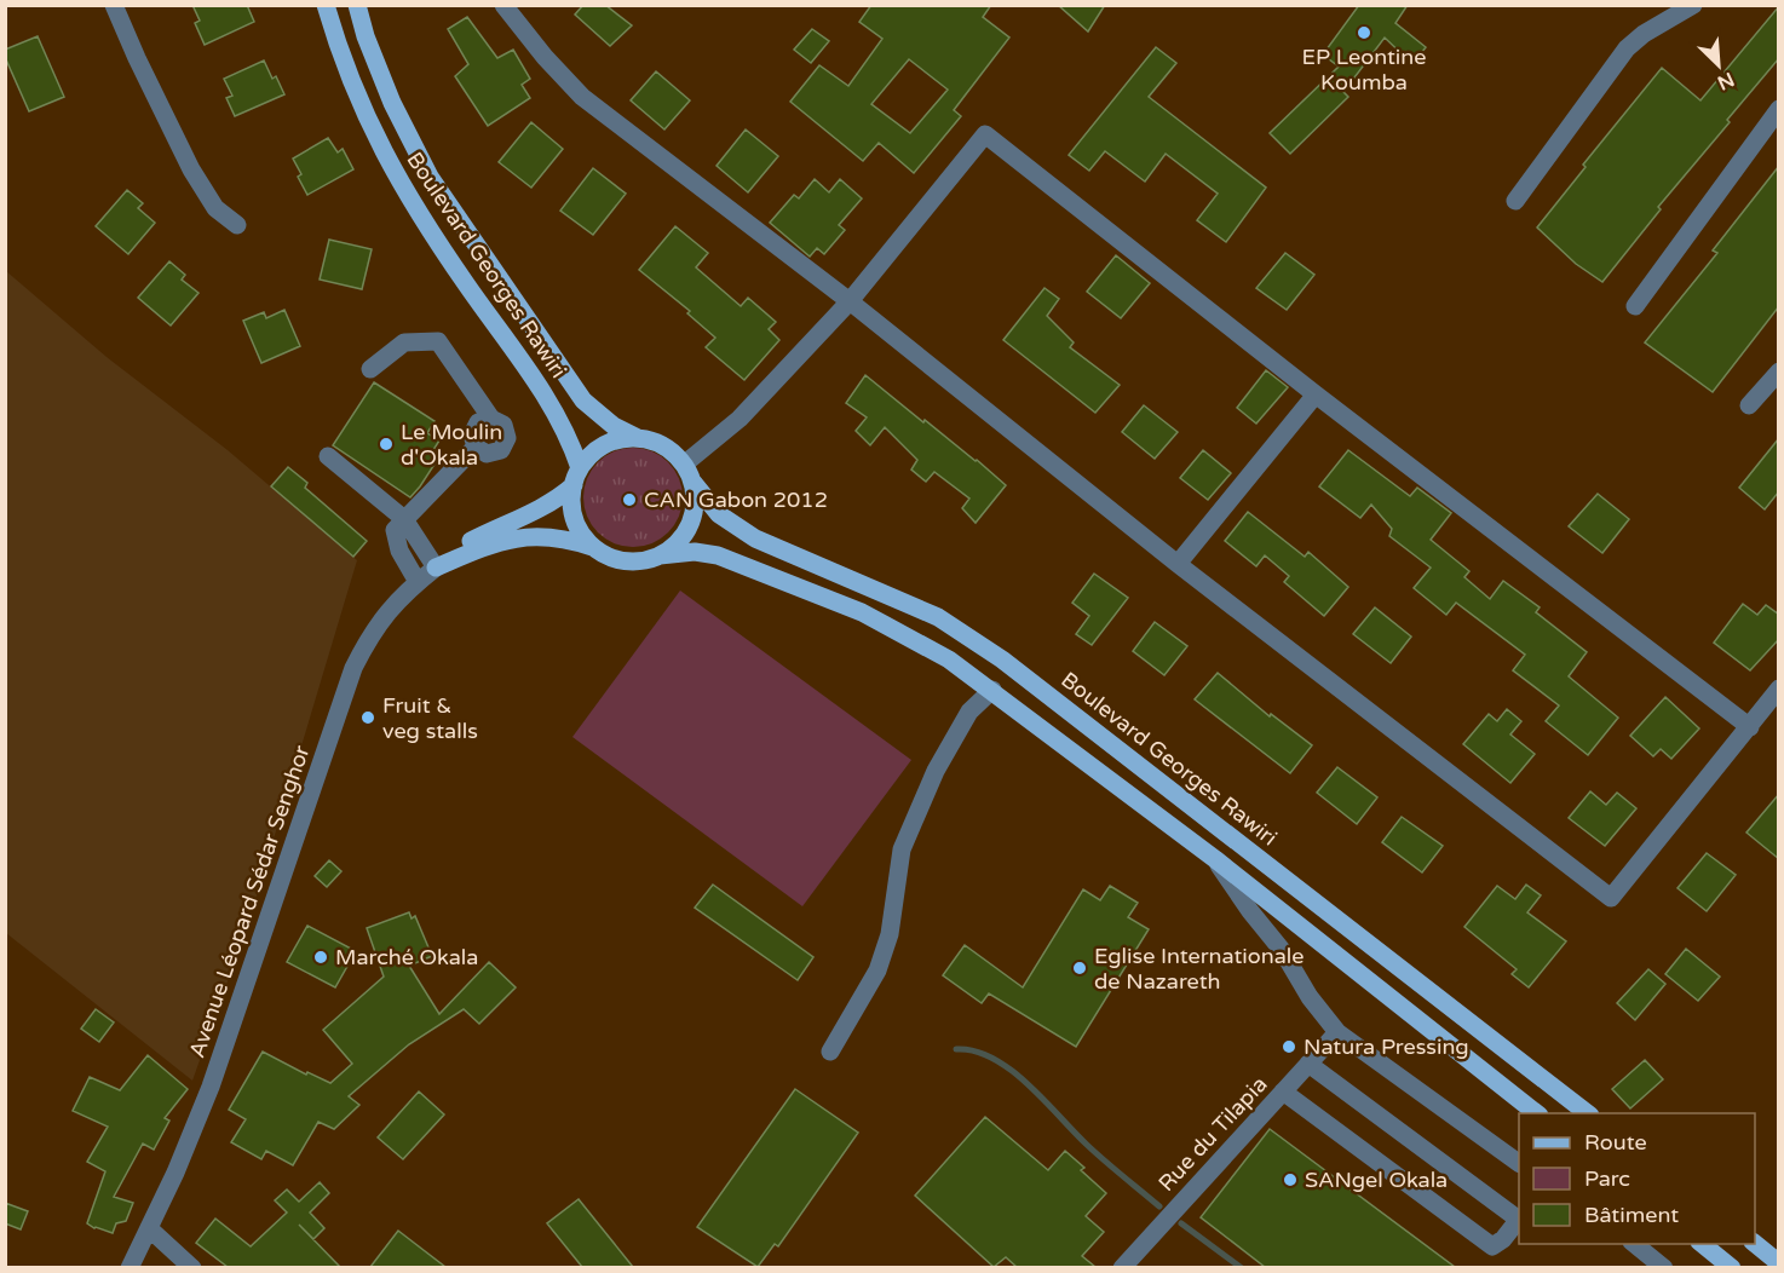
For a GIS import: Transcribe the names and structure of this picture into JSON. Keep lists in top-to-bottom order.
{
  "streets": {
    "main road": ["Boulevard Georges Rawiri"],
    "street": ["Avenue Léopard Sédar Senghor", "Rue du Tilapia"]
  },
  "places": [
    "EP Leontine Koumba",
    "Le Moulin d'Okala",
    "CAN Gabon 2012",
    "Fruit & veg stalls",
    "Marché Okala",
    "Eglise Internationale de Nazareth",
    "Natura Pressing",
    "SANgel Okala"
  ],
  "legend": ["Route", "Parc", "Bâtiment"],
  "north": "bottom right"
}
